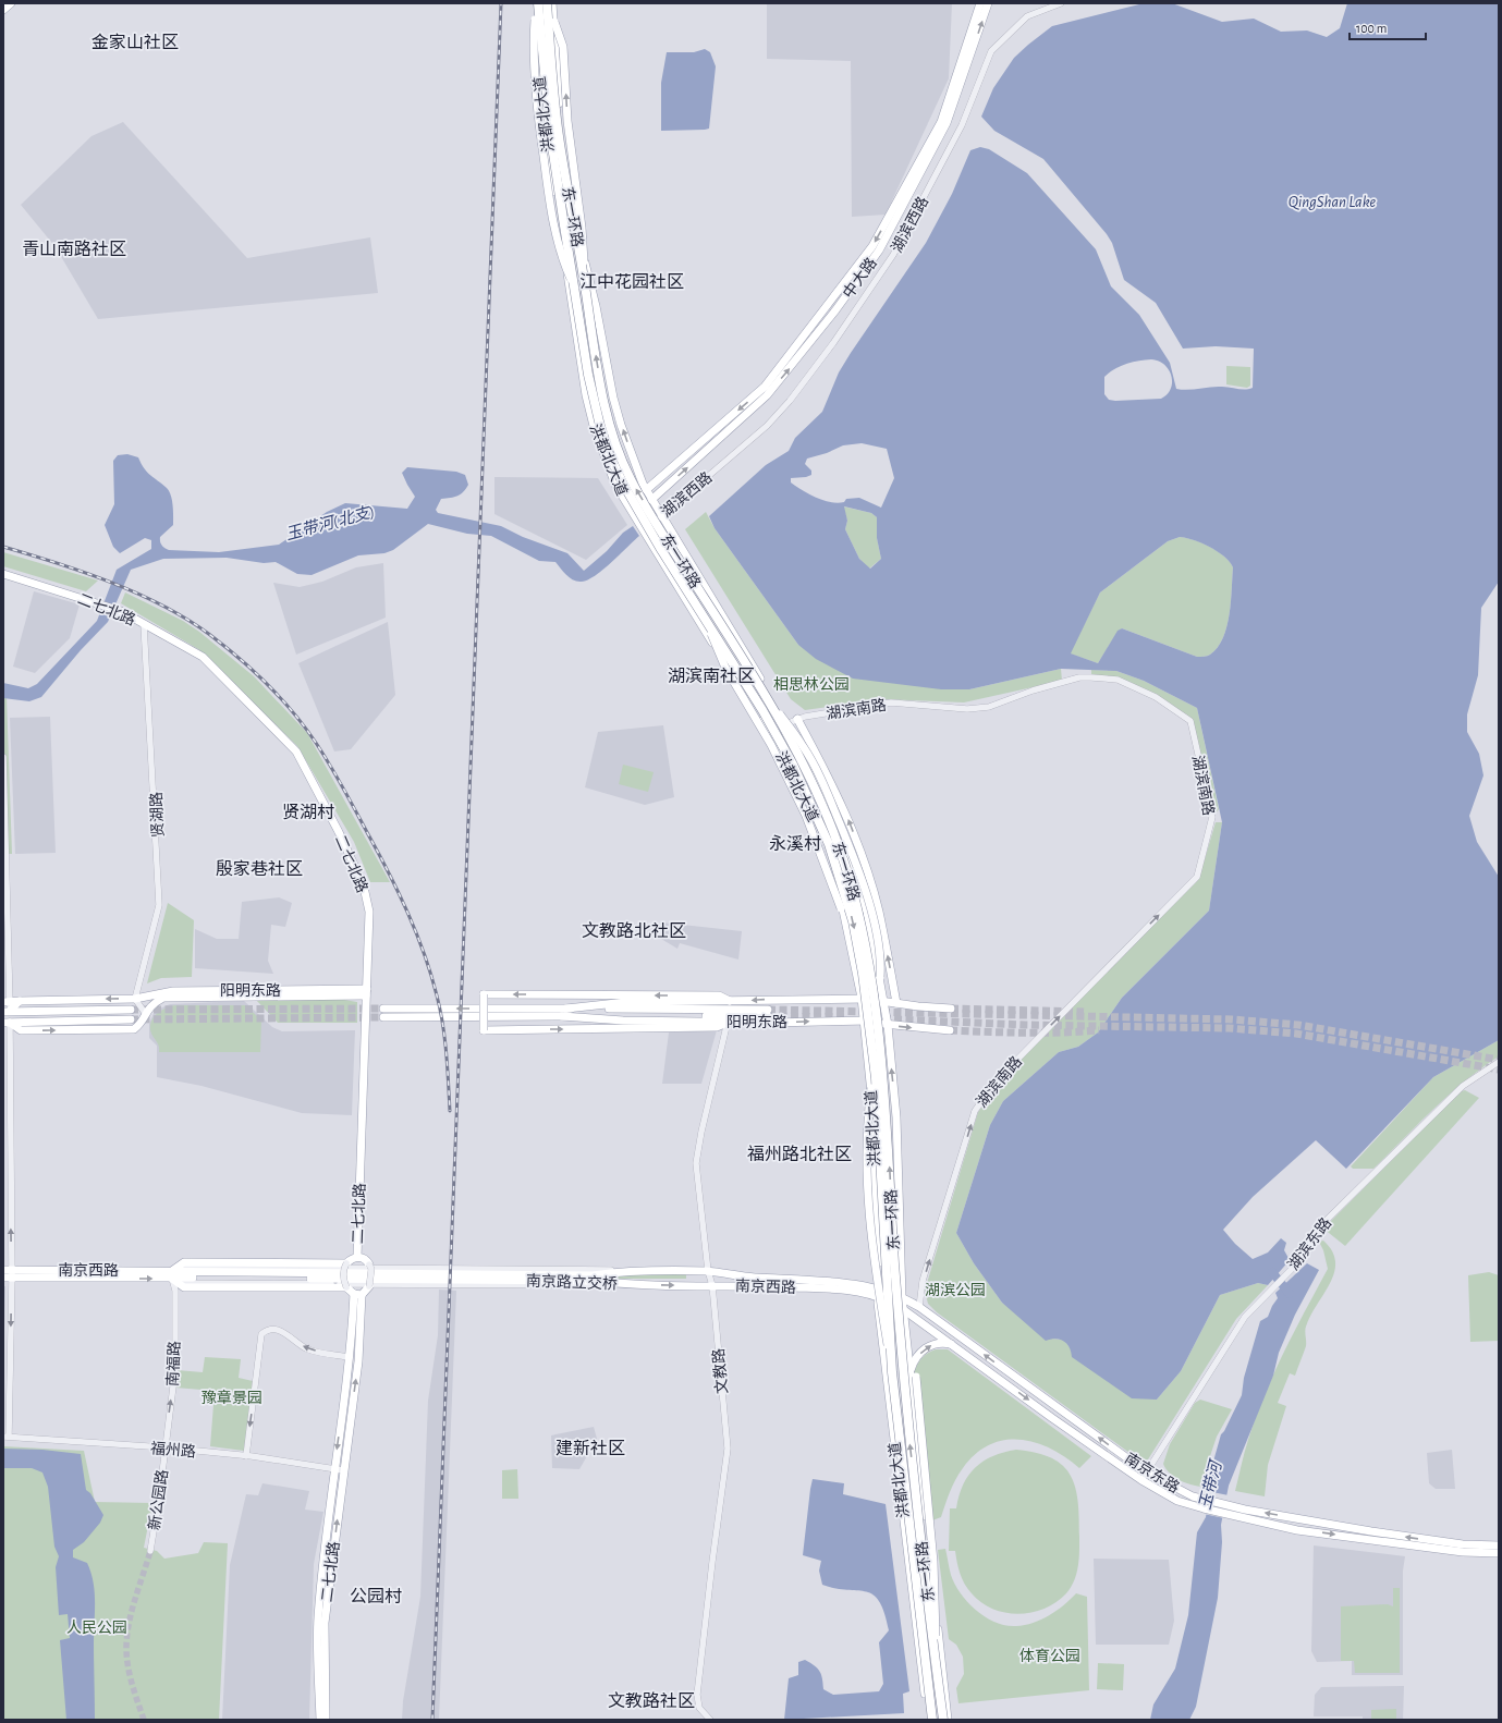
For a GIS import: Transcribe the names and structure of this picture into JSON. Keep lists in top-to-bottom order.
{
  "streets": {
    "highway": ["东一环路"],
    "main road": [
      "洪都北大道",
      "中大路",
      "二七北路",
      "阳明东路",
      "南京西路",
      "南京路立交桥",
      "南京东路"
    ],
    "street": [
      "湖滨西路",
      "湖滨南路",
      "贤湖路",
      "湖滨东路",
      "南福路",
      "文教路",
      "福州路",
      "新公园路"
    ]
  },
  "crossings": [
    ["洪都北大道", "湖滨西路"],
    ["洪都北大道", "中大路"],
    ["洪都北大道", "湖滨南路"],
    ["洪都北大道", "阳明东路"],
    ["洪都北大道", "南京西路"],
    ["洪都北大道", "南京东路"],
    ["二七北路", "贤湖路"],
    ["二七北路", "阳明东路"],
    ["二七北路", "福州路"],
    ["湖滨南路", "南京东路"],
    ["贤湖路", "阳明东路"],
    ["阳明东路", "文教路"],
    ["湖滨东路", "南京东路"],
    ["南京西路", "南京路立交桥"],
    ["南京西路", "南福路"],
    ["南京西路", "文教路"],
    ["南京西路", "南京东路"],
    ["南京路立交桥", "南福路"],
    ["南福路", "福州路"],
    ["南福路", "新公园路"],
    ["福州路", "新公园路"]
  ],
  "one_way": ["南福路"],
  "districts": [
    "金家山社区",
    "青山南路社区",
    "江中花园社区",
    "湖滨南社区",
    "贤湖村",
    "永溪村",
    "殷家巷社区",
    "文教路北社区",
    "福州路北社区",
    "建新社区",
    "公园村",
    "文教路社区"
  ],
  "water": ["QingShan Lake", "玉带河(北支)", "玉带河"],
  "parks": [
    "相思林公园",
    "湖滨公园",
    "豫章景园",
    "人民公园",
    "体育公园"
  ],
  "scale_bar": "100 m"
}
